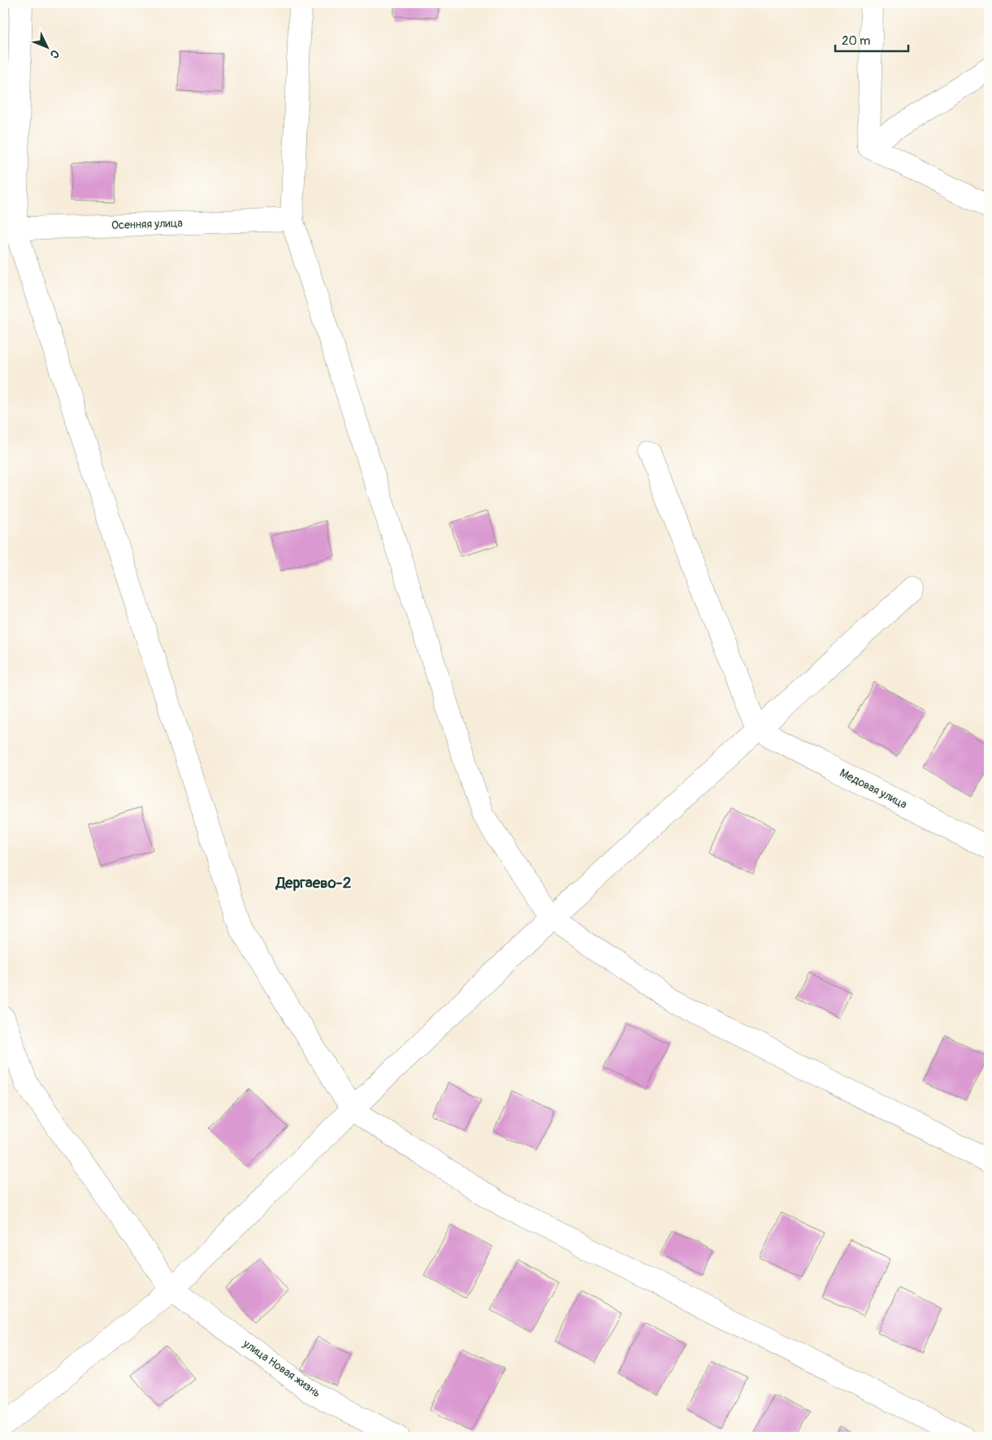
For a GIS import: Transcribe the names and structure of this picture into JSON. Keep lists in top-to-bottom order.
{
  "streets": {
    "street": ["Осенняя улица", "Медовая улица", "улица Новая жизнь"]
  },
  "districts": ["Дергаево-2"],
  "scale_bar": "20 m",
  "north": "bottom right"
}
